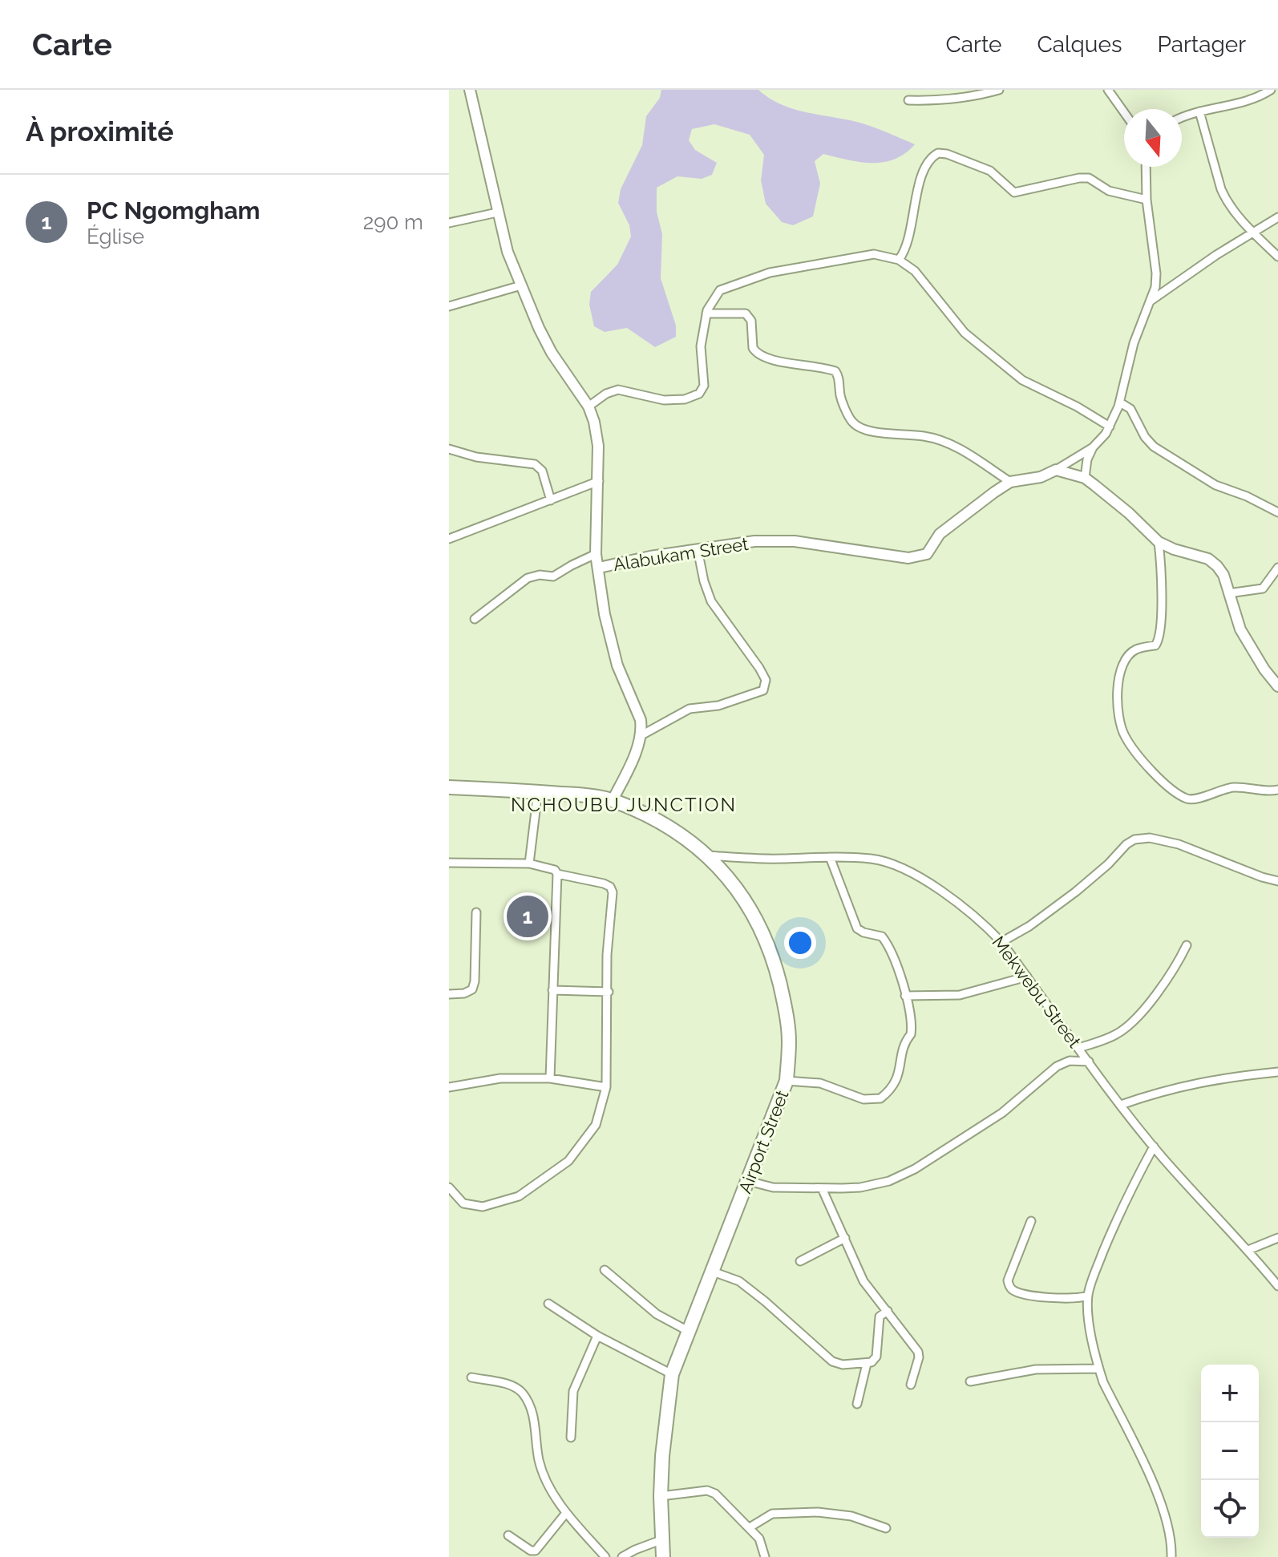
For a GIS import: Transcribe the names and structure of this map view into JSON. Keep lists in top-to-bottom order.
{
  "streets": {
    "highway": ["Airport Street"],
    "street": ["Alabukam Street", "Mekwebu Street"]
  },
  "crossings": [
    ["Mekwebu Street", "Airport Street"]
  ],
  "districts": ["NCHOUBU JUNCTION"],
  "north": "bottom",
  "page": {
    "header": "Carte",
    "nav": ["Carte", "Calques", "Partager"],
    "heading": "À proximité",
    "list": [
      {
        "mark": "1",
        "name": "PC Ngomgham",
        "note": "Église",
        "value": "290 m"
      }
    ],
    "pins": "1",
    "map_buttons": ["+", "−"]
  }
}
